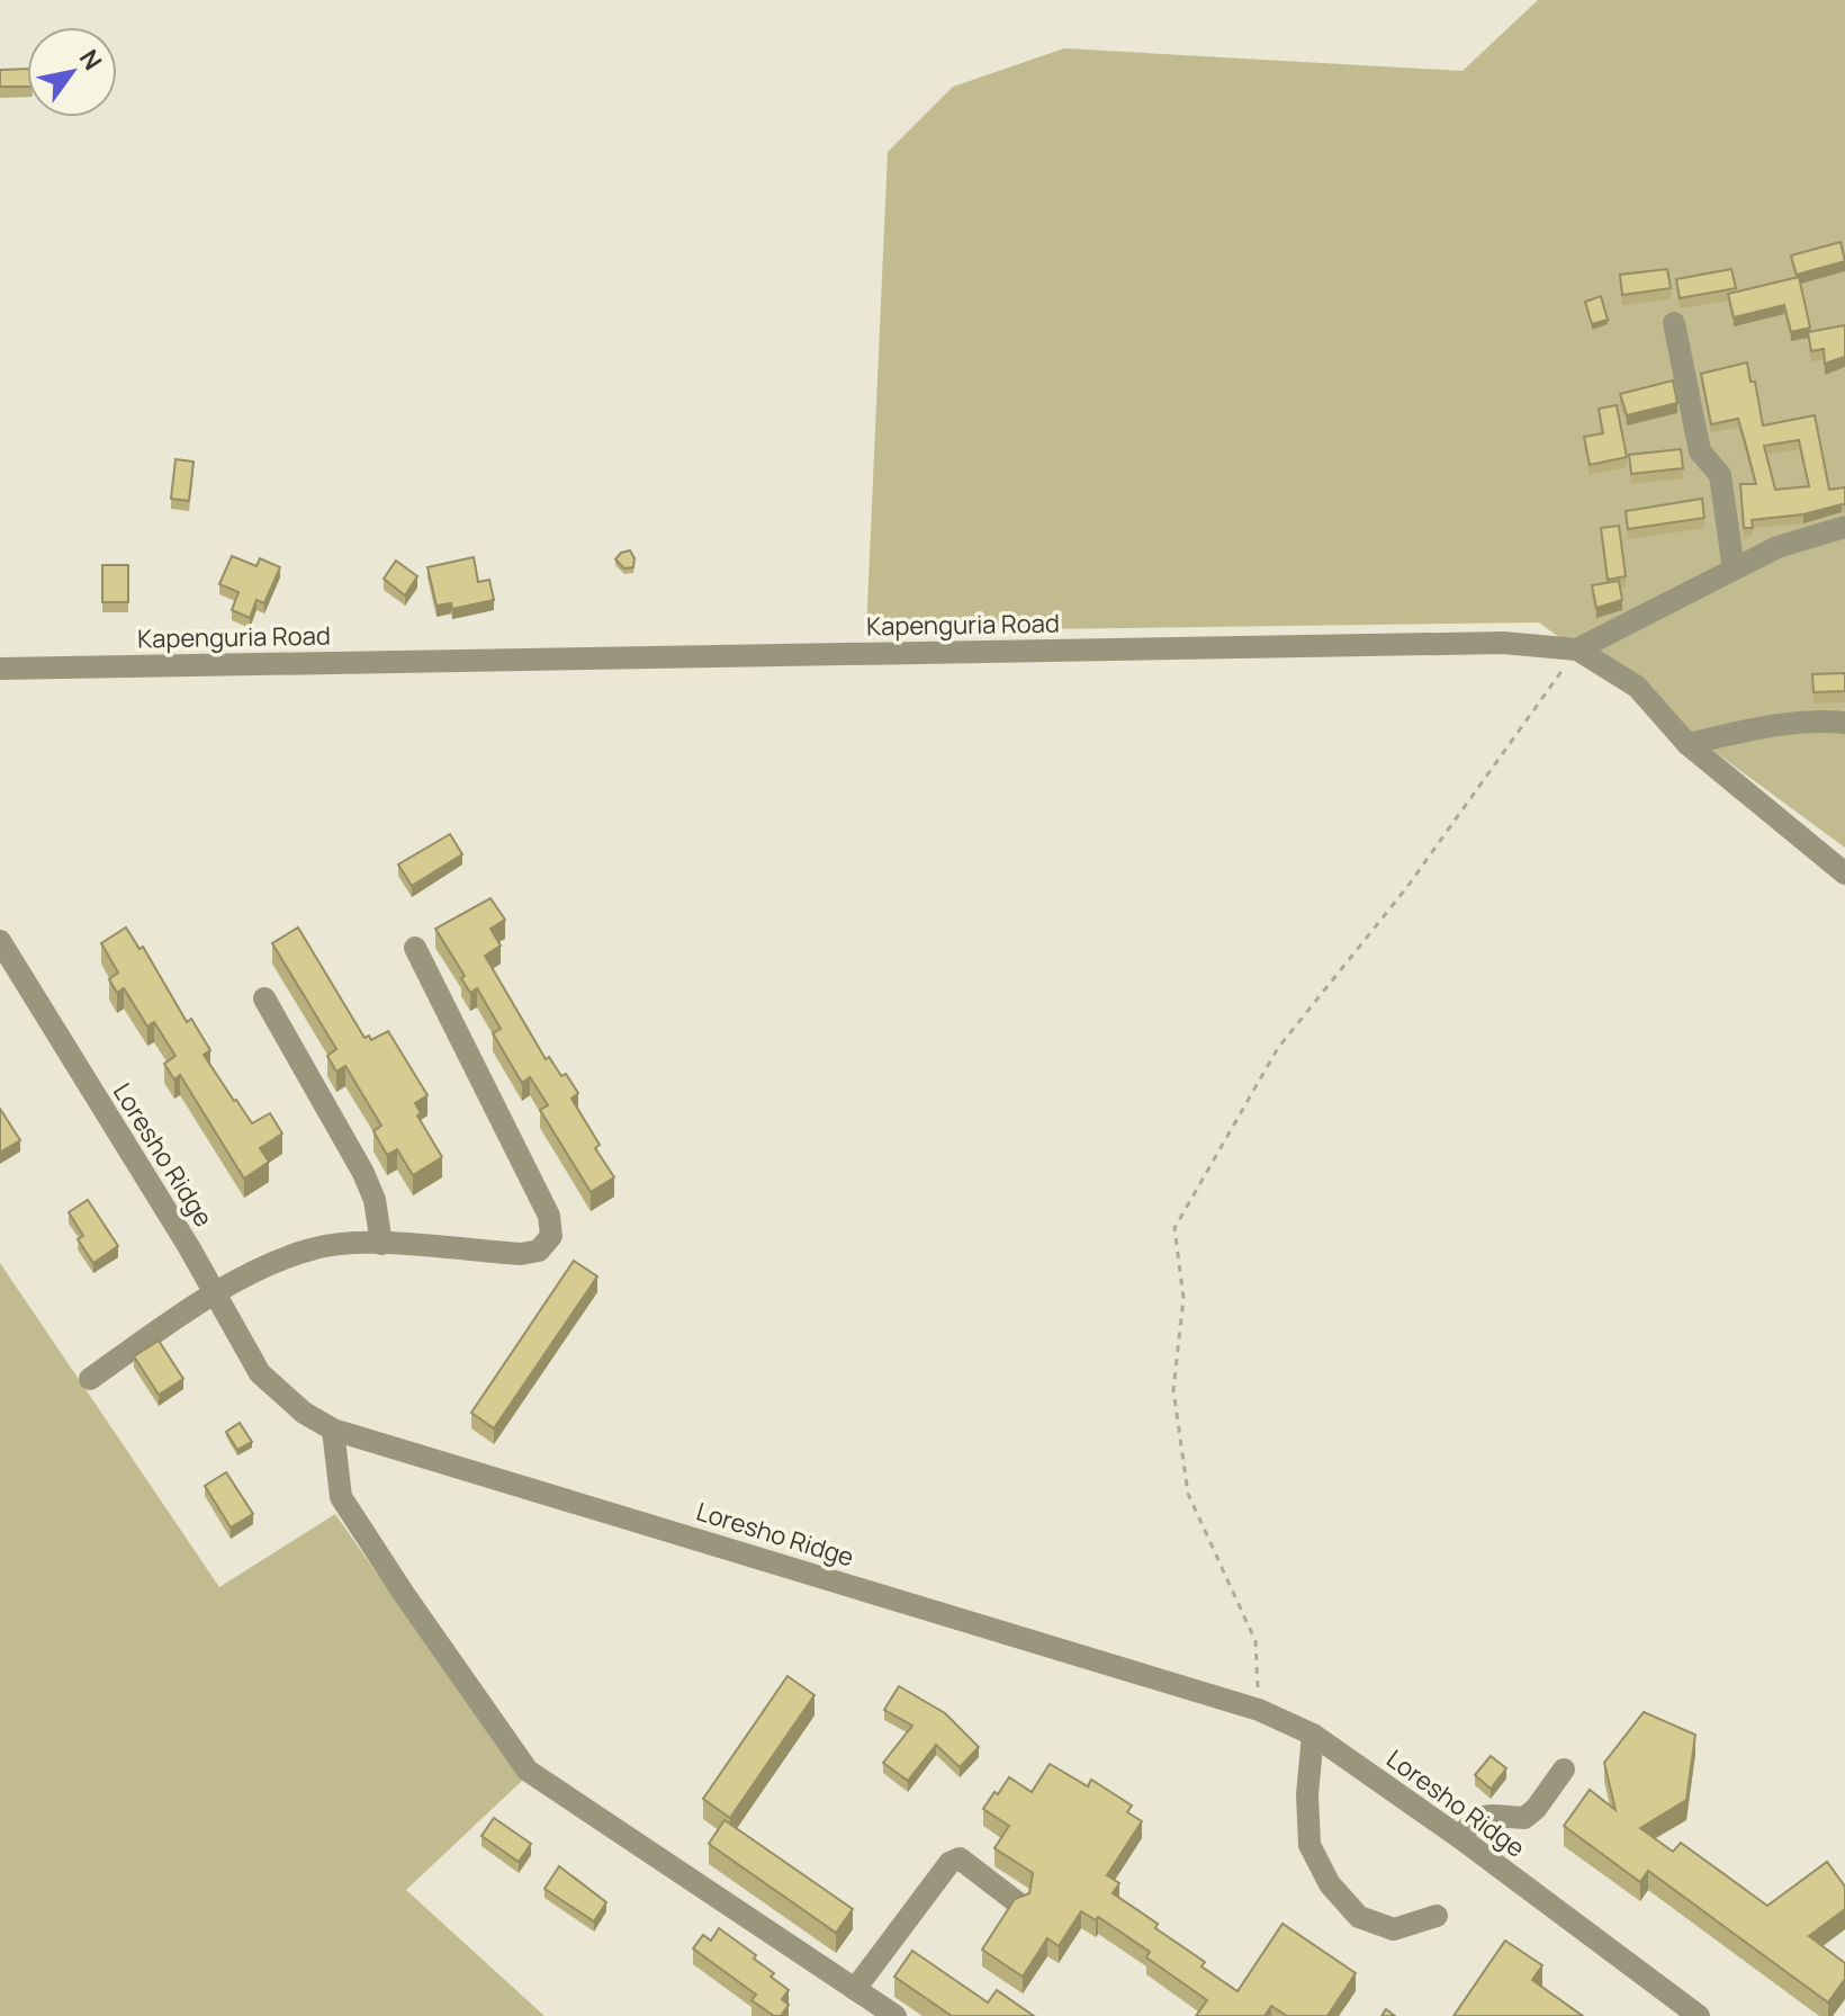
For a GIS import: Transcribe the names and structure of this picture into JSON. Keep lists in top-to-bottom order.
{
  "streets": {
    "street": ["Kapenguria Road", "Loresho Ridge"]
  },
  "north": "top right"
}
